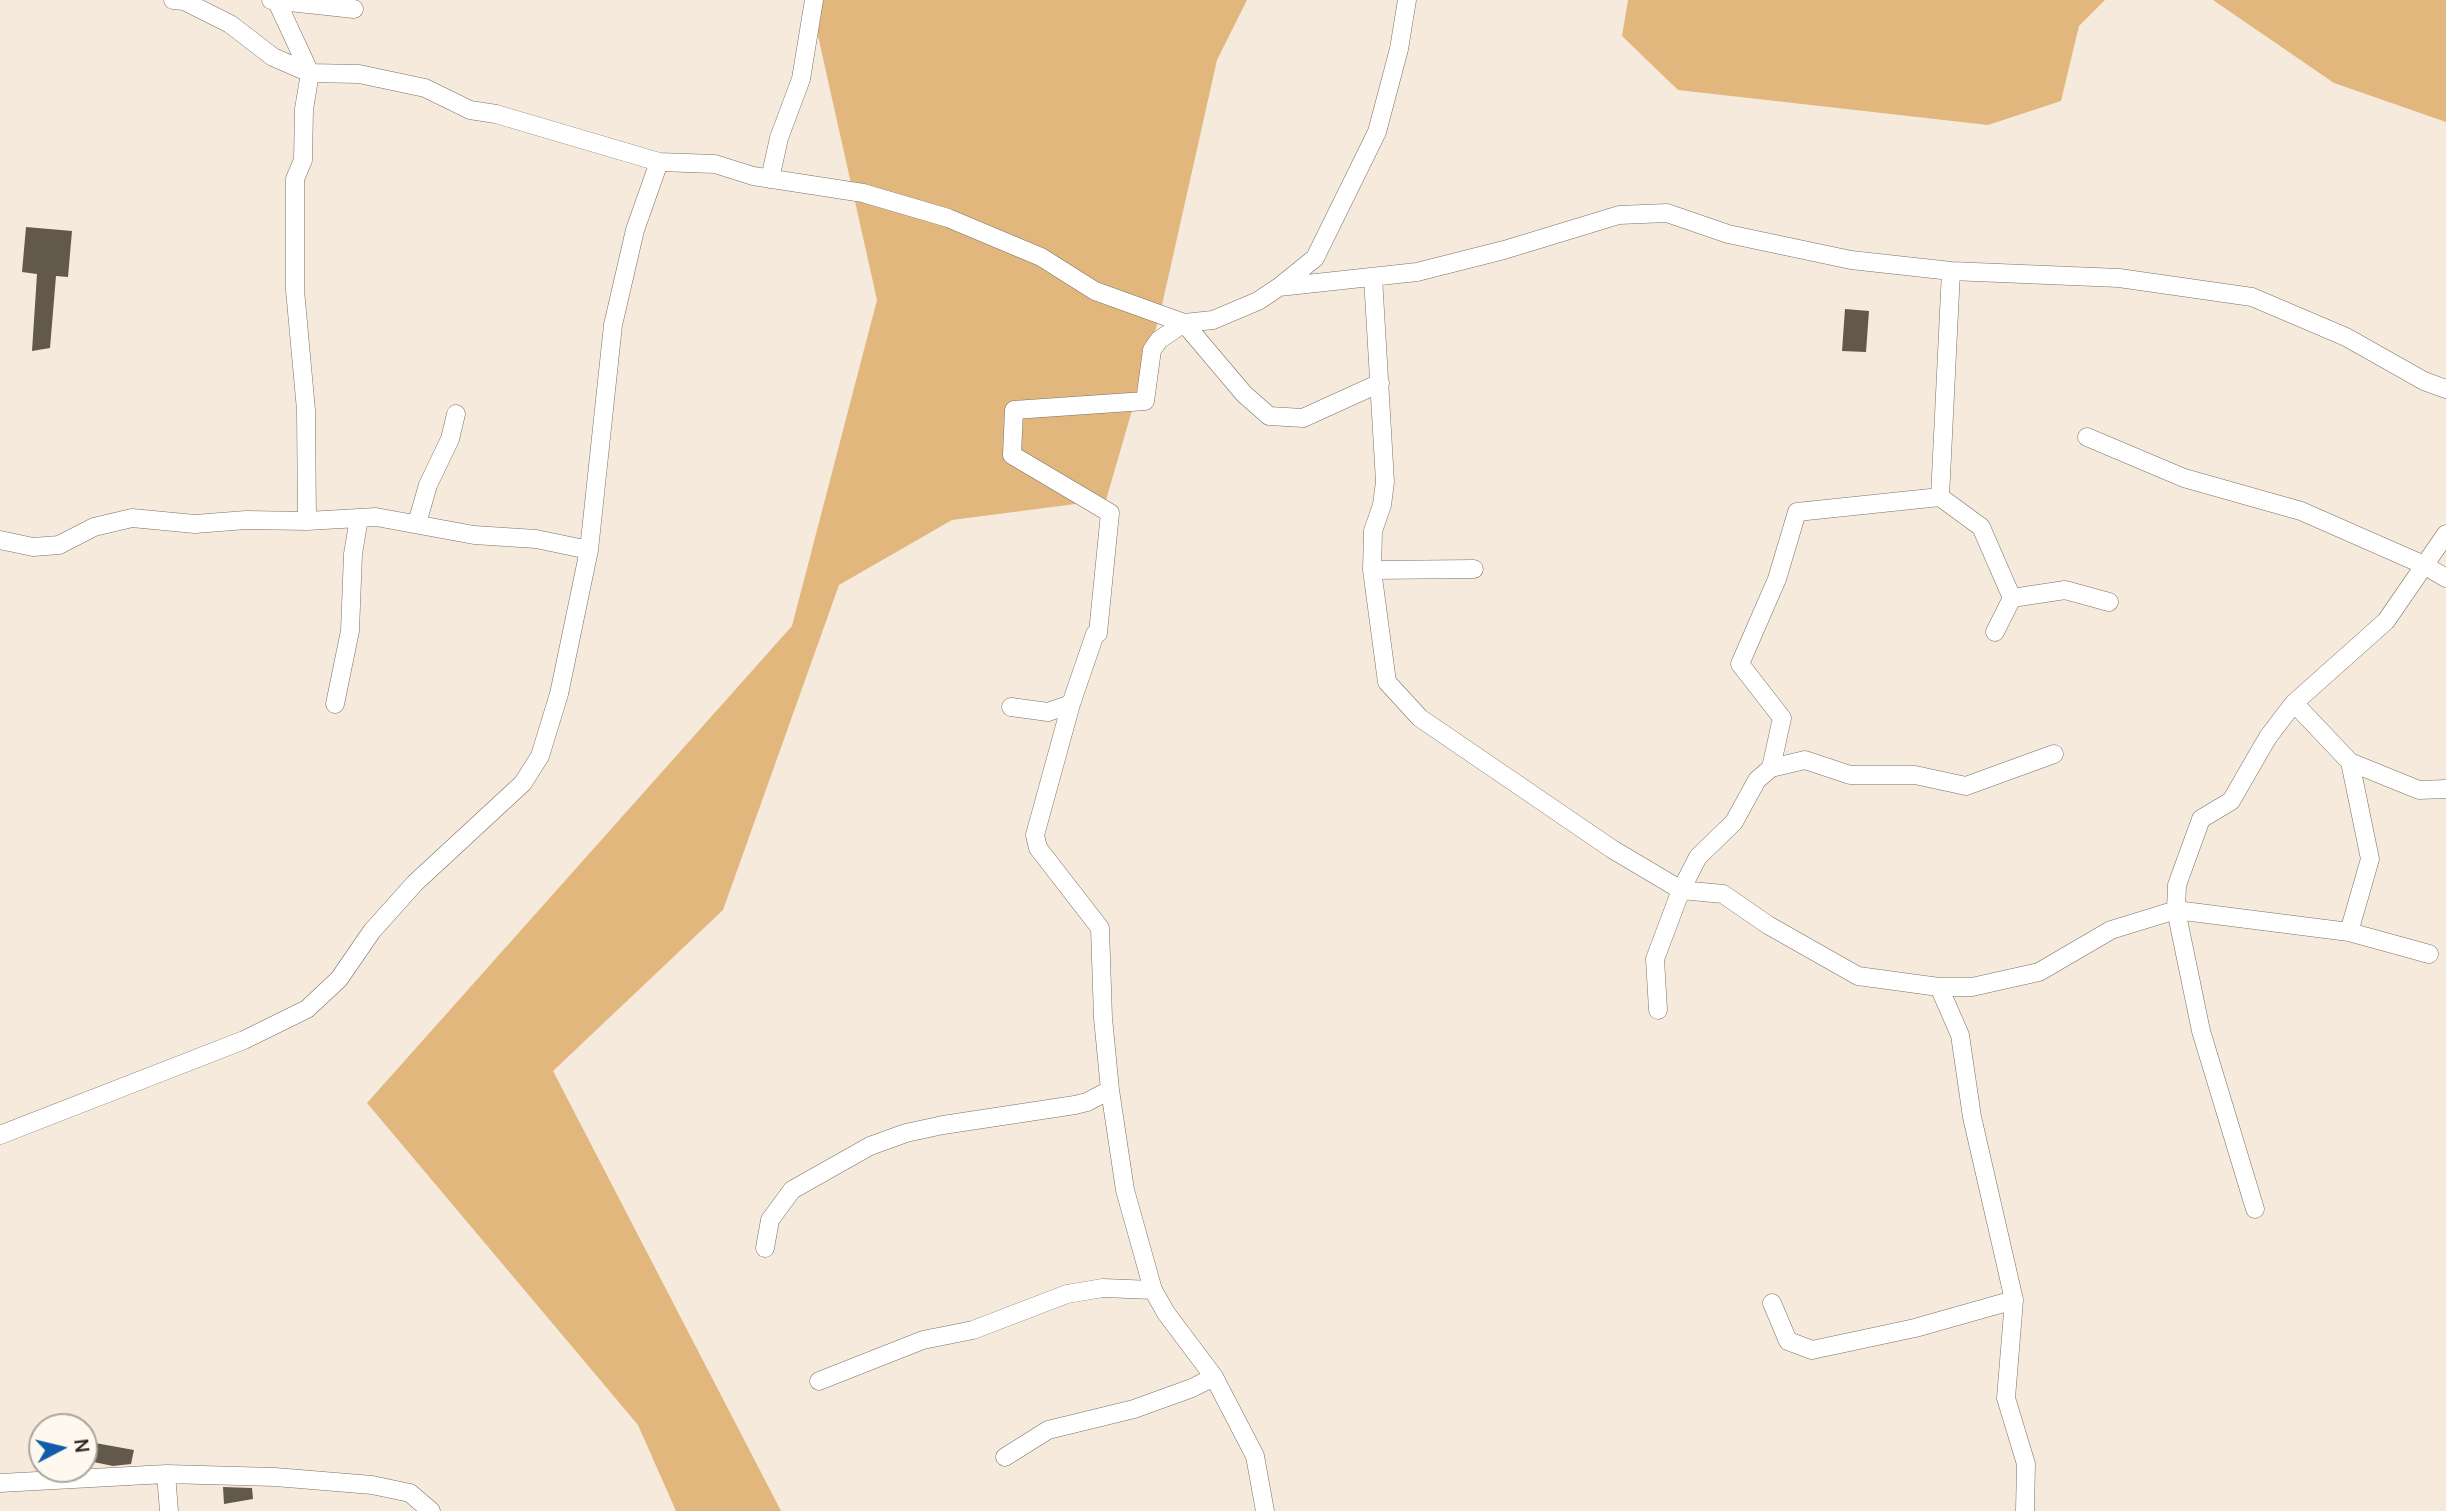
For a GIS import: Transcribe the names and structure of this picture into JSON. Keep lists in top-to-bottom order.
{
  "north": "right"
}
